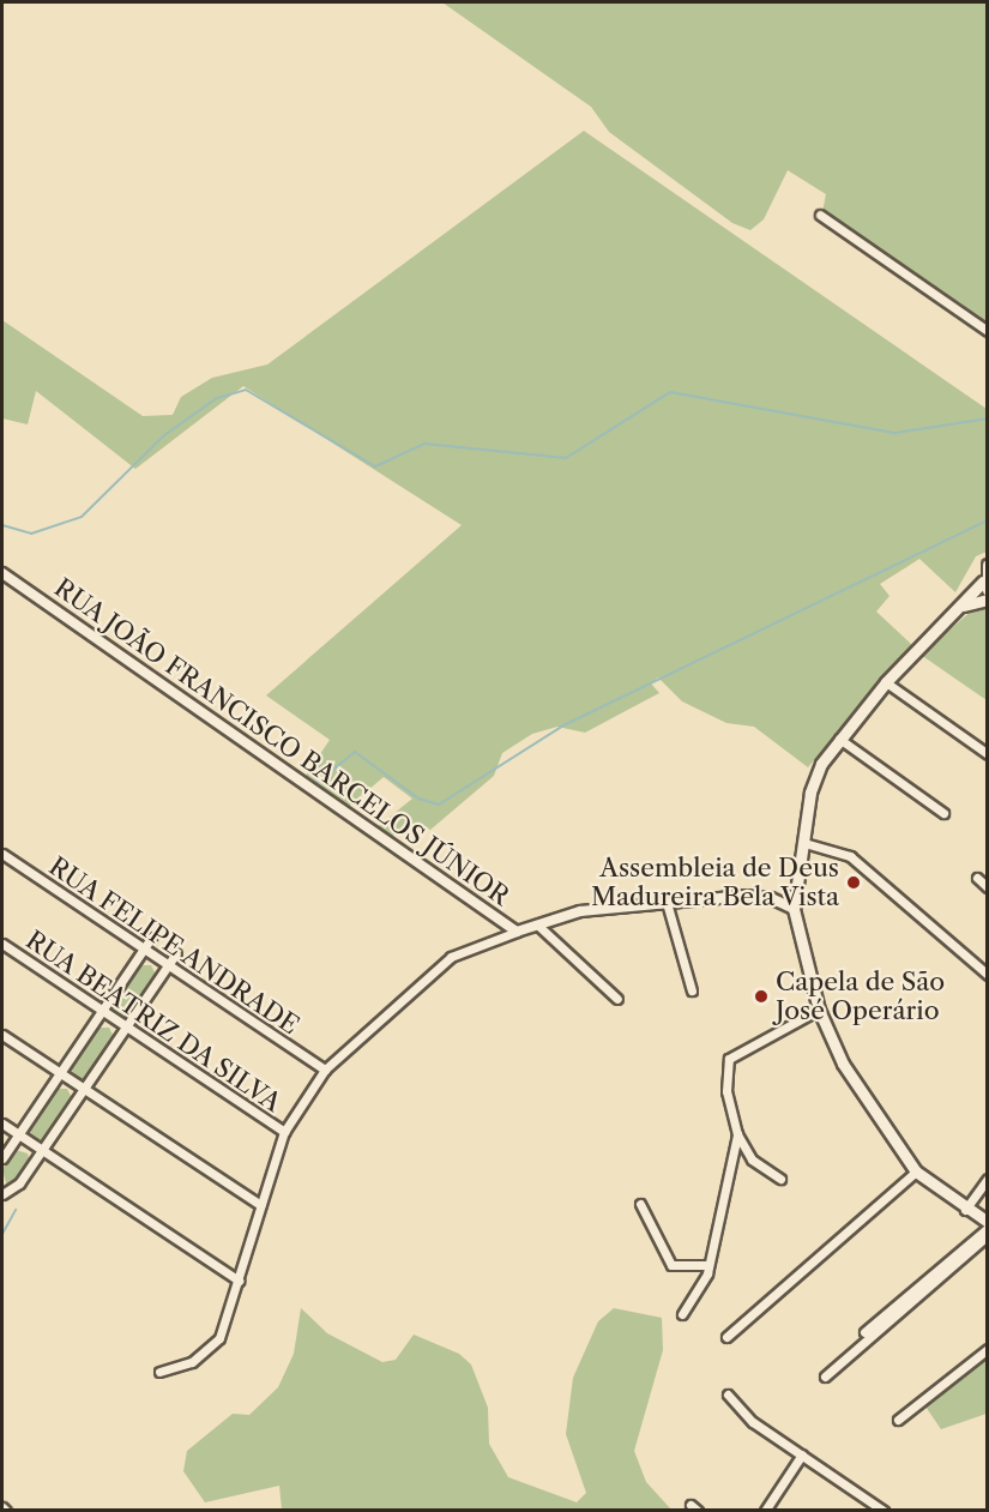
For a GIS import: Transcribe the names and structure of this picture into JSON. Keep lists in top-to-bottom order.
{
  "streets": {
    "street": ["RUA JOÃO FRANCISCO BARCELOS JÚNIOR", "RUA FELIPE ANDRADE", "RUA BEATRIZ DA SILVA"]
  },
  "places": ["Assembleia de Deus Madureira Bela Vista", "Capela de São José Operário"]
}
